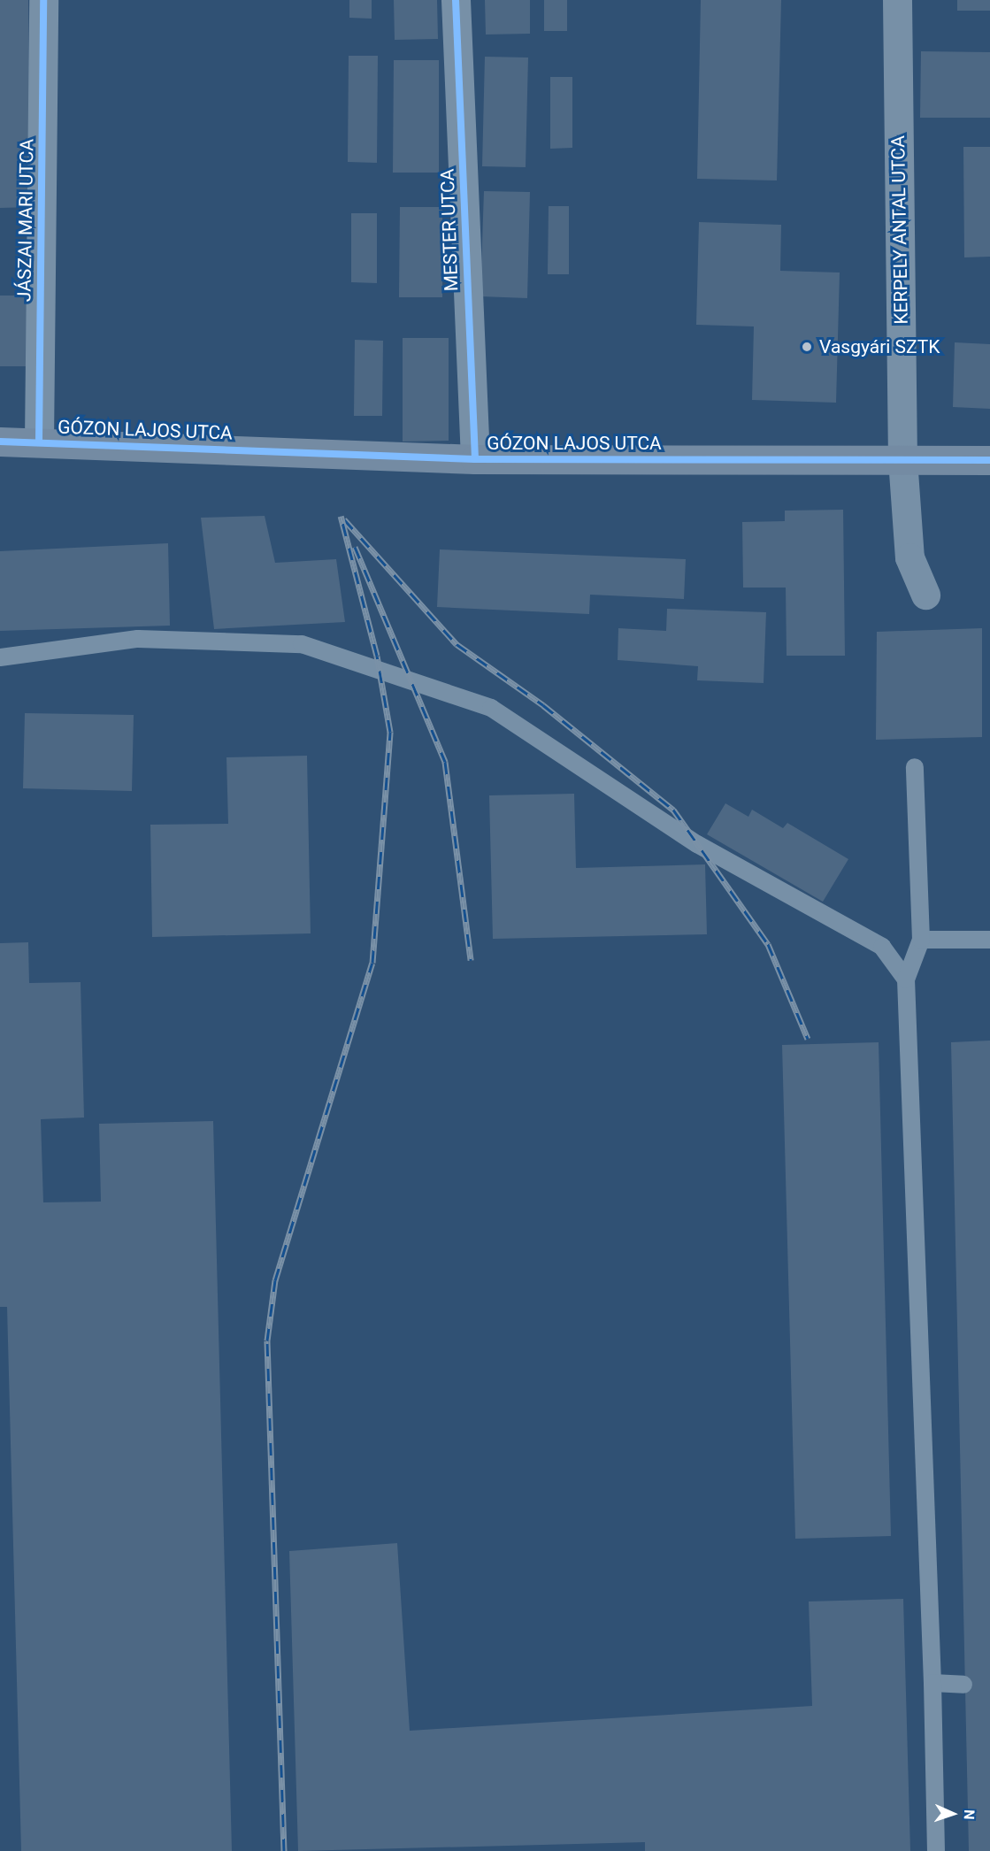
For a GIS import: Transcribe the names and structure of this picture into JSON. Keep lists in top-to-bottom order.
{
  "streets": {
    "street": [
      "JÁSZAI MARI UTCA",
      "MESTER UTCA",
      "KERPELY ANTAL UTCA",
      "GÓZON LAJOS UTCA"
    ]
  },
  "crossings": [
    ["JÁSZAI MARI UTCA", "GÓZON LAJOS UTCA"],
    ["MESTER UTCA", "GÓZON LAJOS UTCA"],
    ["KERPELY ANTAL UTCA", "GÓZON LAJOS UTCA"]
  ],
  "places": ["Vasgyári SZTK"],
  "north": "right"
}
